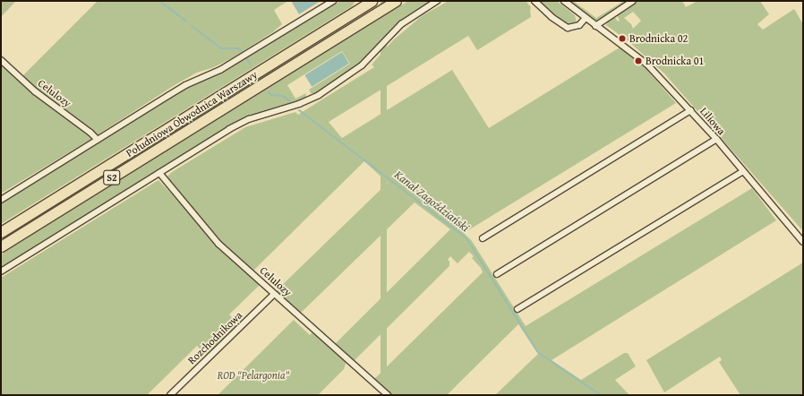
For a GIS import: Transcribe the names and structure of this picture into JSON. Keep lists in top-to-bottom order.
{
  "streets": {
    "highway": ["Południowa Obwodnica Warszawy", "S2"],
    "street": ["Celulozy", "Liliowa", "Rozchodnikowa"]
  },
  "crossings": [
    ["Celulozy", "Rozchodnikowa"]
  ],
  "water": ["Kanał Zagoździański"],
  "parks": ["ROD \"Pelargonia\""],
  "places": ["Brodnicka 02", "Brodnicka 01"]
}
